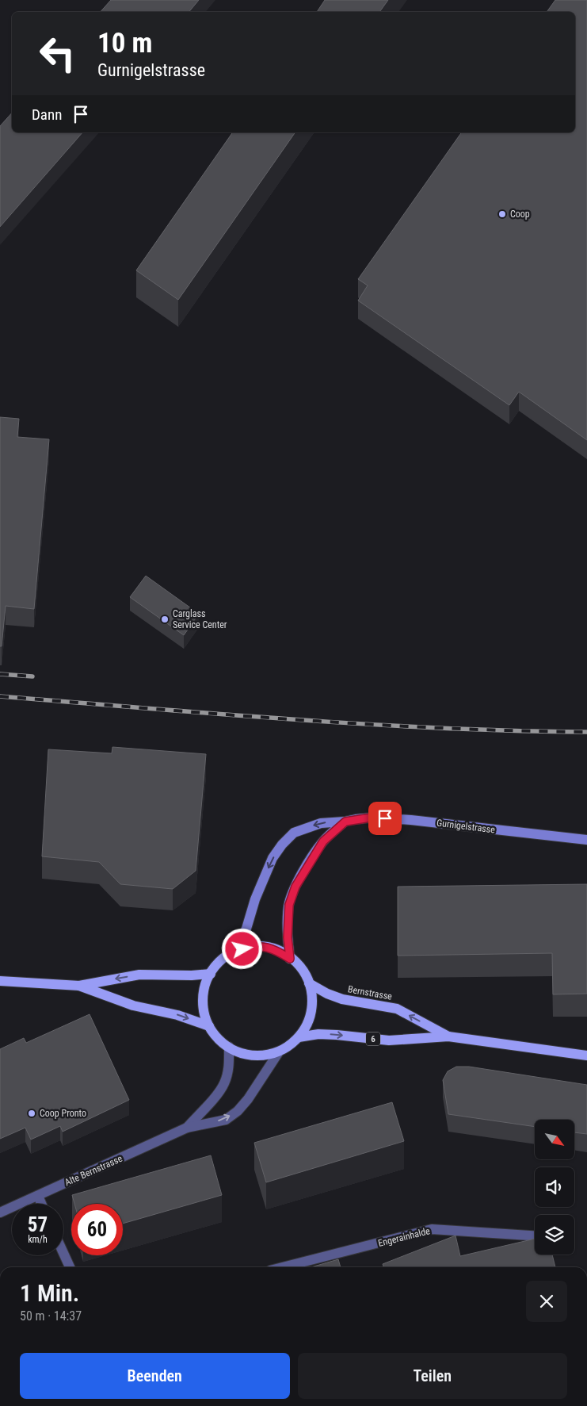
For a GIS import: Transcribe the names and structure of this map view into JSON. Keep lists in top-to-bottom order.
{
  "streets": {
    "main road": ["Gurnigelstrasse", "Bernstrasse", "6"],
    "street": ["Alte Bernstrasse", "Engerainhalde"]
  },
  "crossings": [
    ["Gurnigelstrasse", "Bernstrasse"],
    ["Gurnigelstrasse", "Alte Bernstrasse"],
    ["Bernstrasse", "Alte Bernstrasse"]
  ],
  "one_way": ["Gurnigelstrasse"],
  "places": ["Coop", "Carglass Service Center", "Coop Pronto"],
  "north": "bottom right",
  "page": {
    "turn": ["10 m", "Gurnigelstrasse"],
    "then": "Dann",
    "speed": "57 km/h",
    "limit": "60",
    "heading": ["1 Min.", "50 m · 14:37"],
    "buttons": ["Beenden", "Teilen"]
  }
}
